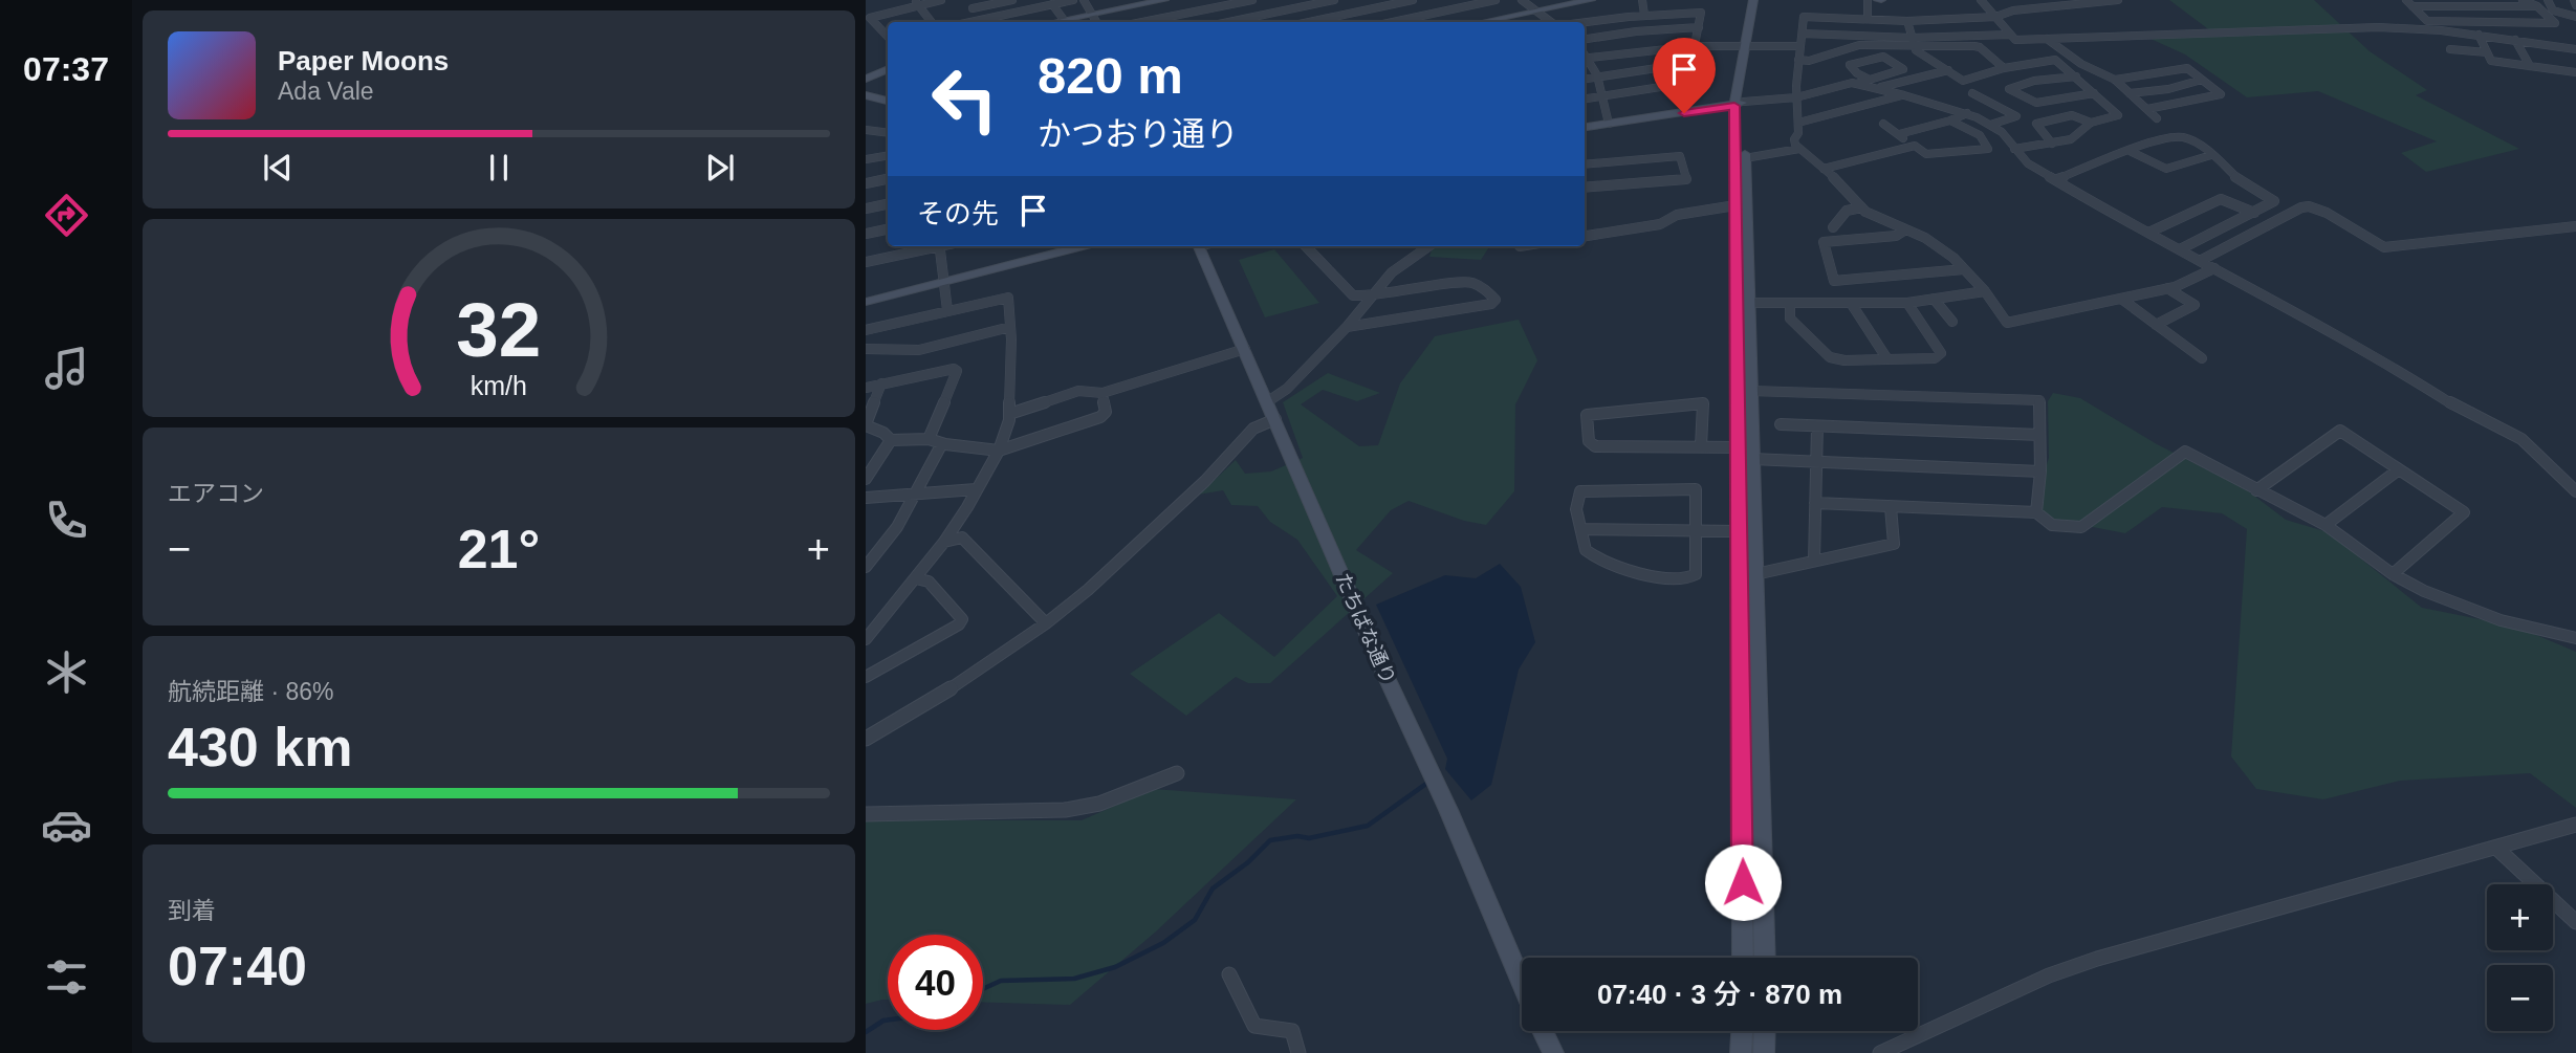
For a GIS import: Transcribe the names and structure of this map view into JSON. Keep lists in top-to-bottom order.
{
  "streets": {
    "street": ["たちばな通り"]
  },
  "page": {
    "tabs": "07:37",
    "turn": ["820 m", "かつおり通り"],
    "song": ["Paper Moons", "Ada Vale"],
    "then": "その先",
    "tile": [
      "エアコン",
      ["航続距離 · 86%", "430 km"],
      ["到着", "07:40"]
    ],
    "heat": ["−", "21°", "+"],
    "map_buttons": ["+", "−"],
    "limit": "40",
    "trip": "07:40 · 3 分 · 870 m",
    "gauge": ["32", "km/h"]
  }
}
